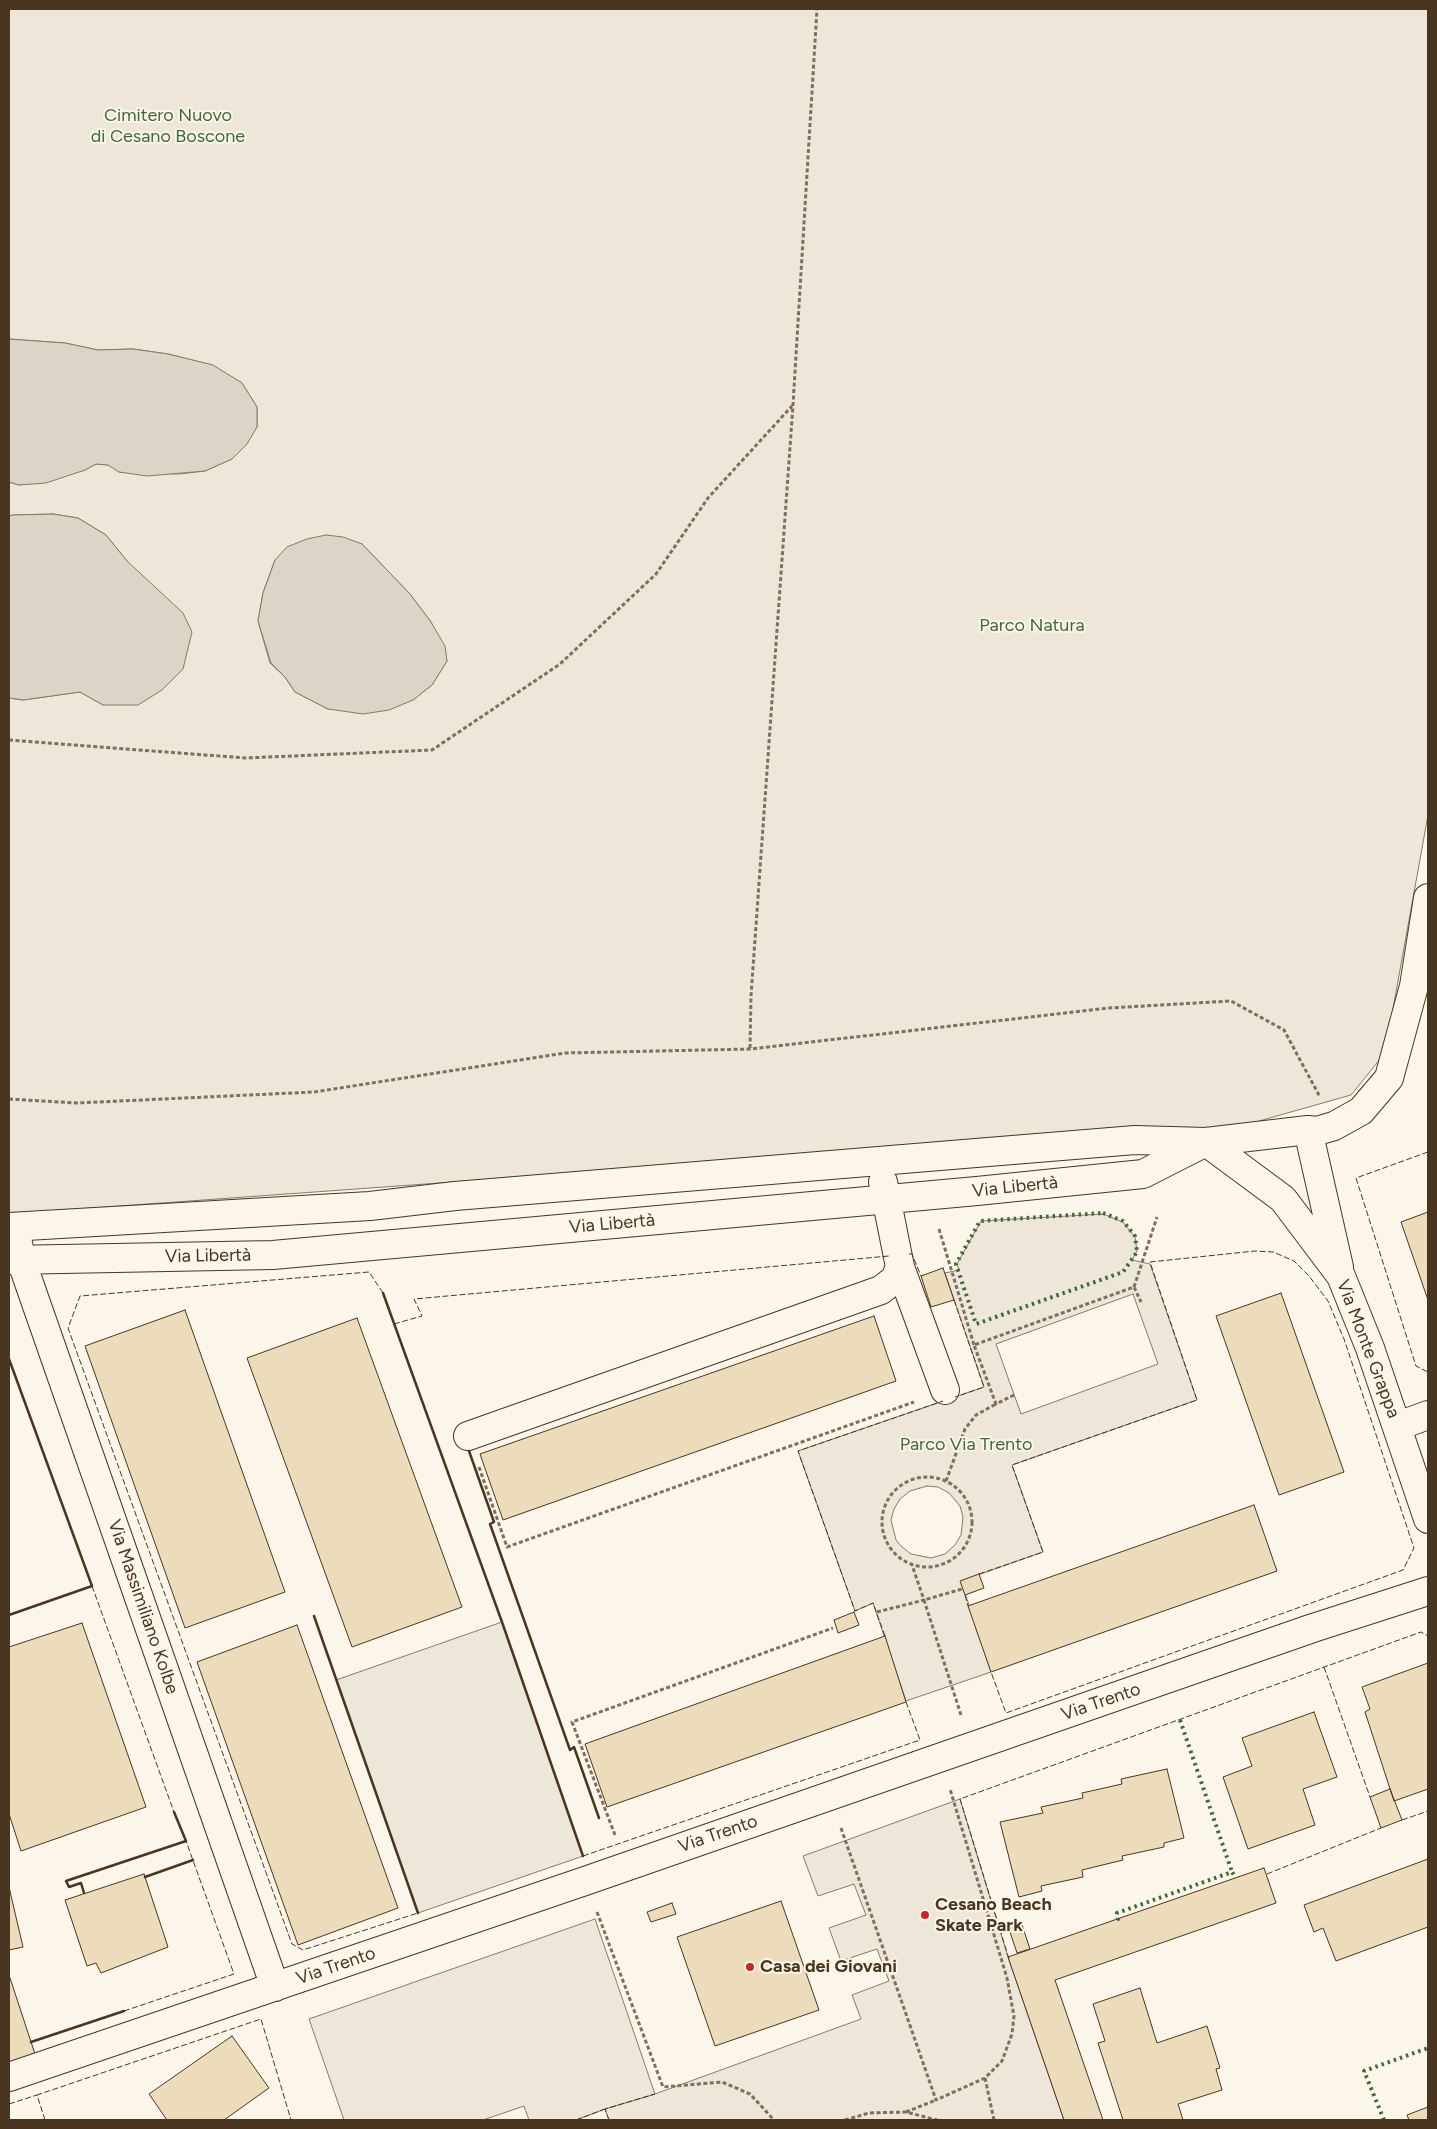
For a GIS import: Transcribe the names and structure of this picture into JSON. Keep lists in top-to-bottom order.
{
  "streets": {
    "street": [
      "Via Libertà",
      "Via Monte Grappa",
      "Via Massimiliano Kolbe",
      "Via Trento"
    ]
  },
  "crossings": [
    ["Via Libertà", "Via Monte Grappa"],
    ["Via Libertà", "Via Massimiliano Kolbe"],
    ["Via Massimiliano Kolbe", "Via Trento"]
  ],
  "parks": ["Cimitero Nuovo di Cesano Boscone", "Parco Natura", "Parco Via Trento"],
  "places": ["Cesano Beach Skate Park", "Casa dei Giovani"]
}
